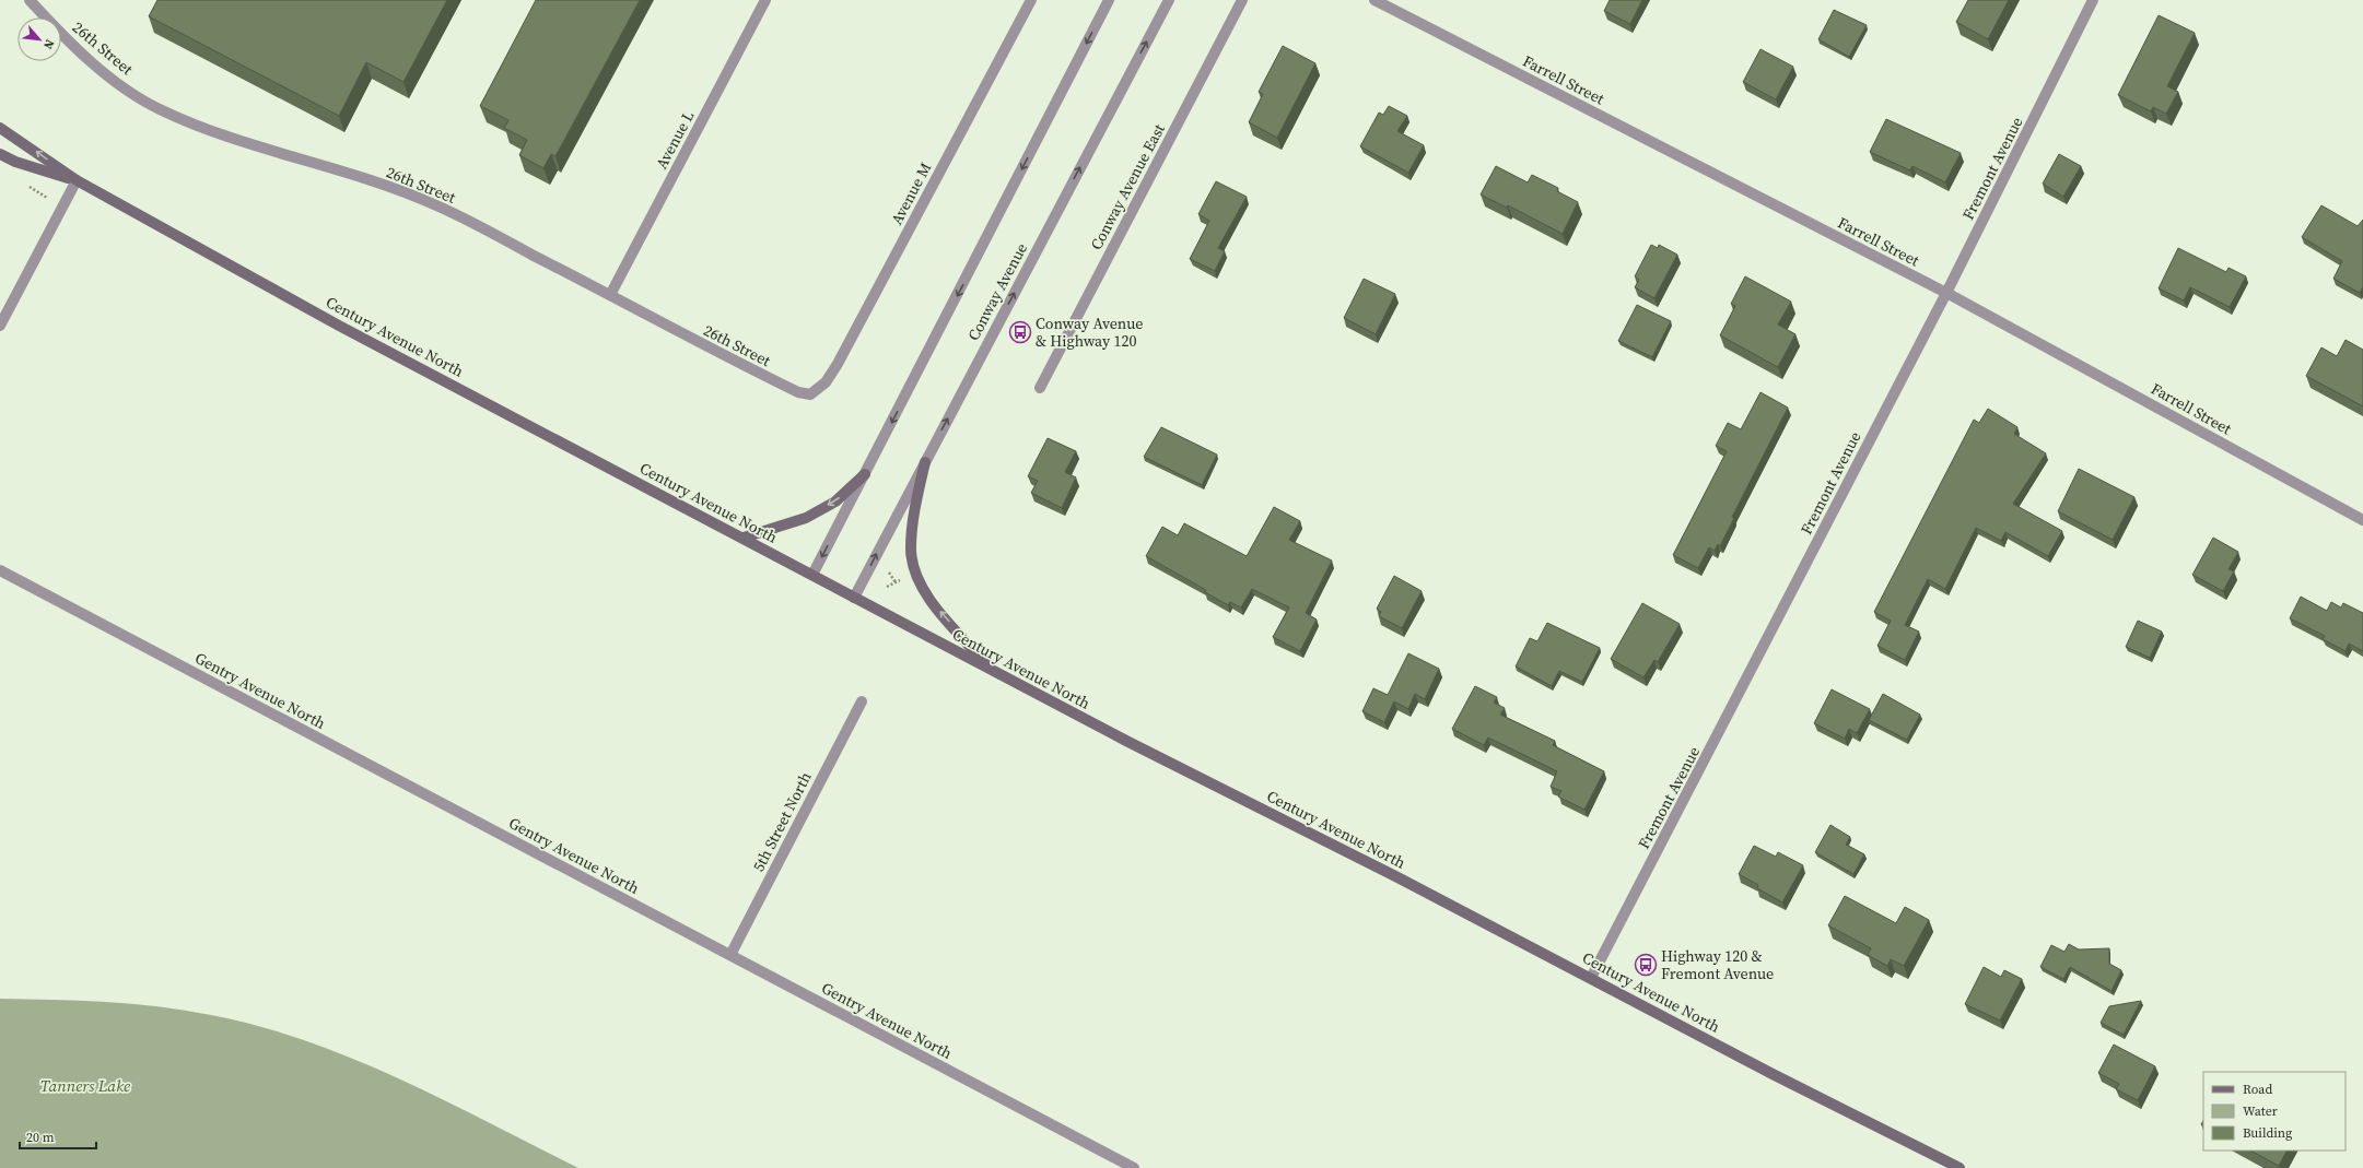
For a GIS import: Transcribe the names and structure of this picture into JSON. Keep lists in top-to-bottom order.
{
  "streets": {
    "main road": ["Century Avenue North"],
    "street": [
      "26th Street",
      "Farrell Street",
      "Avenue L",
      "Fremont Avenue",
      "Conway Avenue East",
      "Avenue M",
      "Conway Avenue",
      "Gentry Avenue North",
      "5th Street North"
    ]
  },
  "crossings": [
    ["26th Street", "Avenue L"],
    ["26th Street", "Avenue M"],
    ["Farrell Street", "Fremont Avenue"],
    ["Fremont Avenue", "Century Avenue North"],
    ["Conway Avenue", "Century Avenue North"],
    ["Gentry Avenue North", "5th Street North"]
  ],
  "water": ["Tanners Lake"],
  "places": {
    "bus stop": ["Conway Avenue & Highway 120", "Highway 120 & Fremont Avenue"]
  },
  "legend": ["Road", "Water", "Building"],
  "scale_bar": "20 m",
  "north": "bottom right"
}
